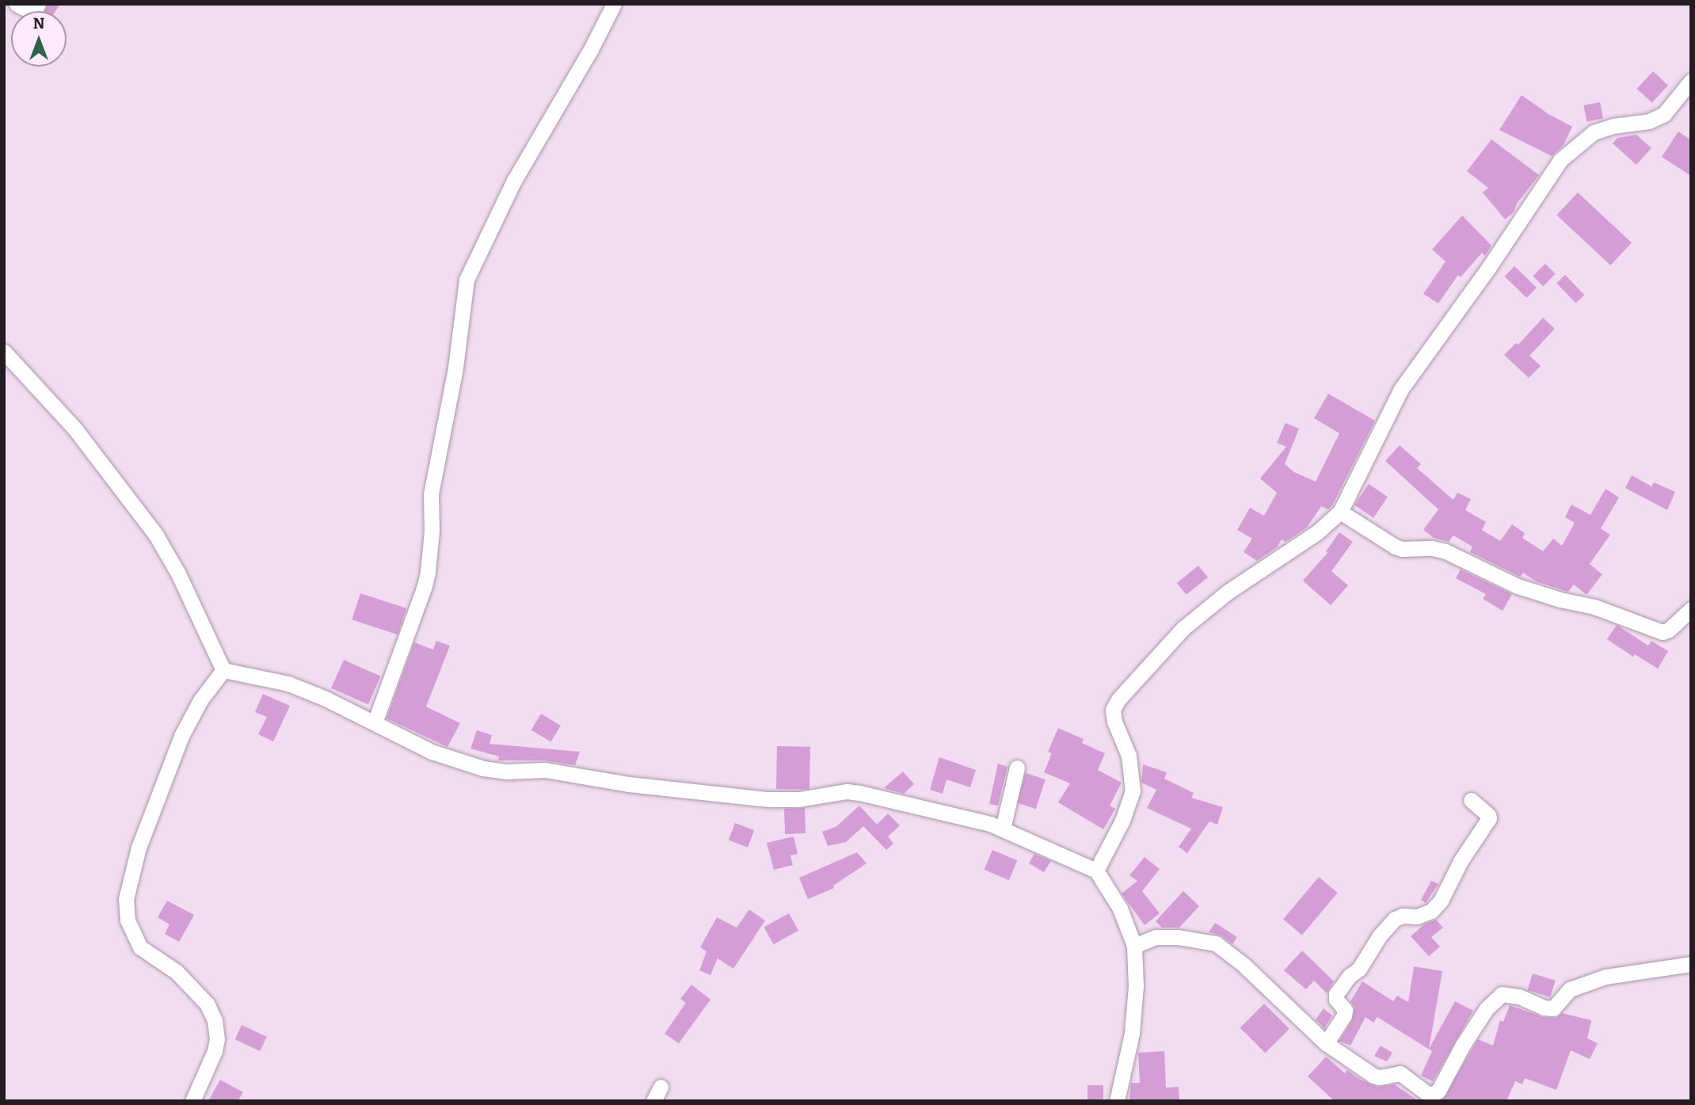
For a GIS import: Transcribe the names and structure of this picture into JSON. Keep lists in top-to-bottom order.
{
  "north": "top"
}
